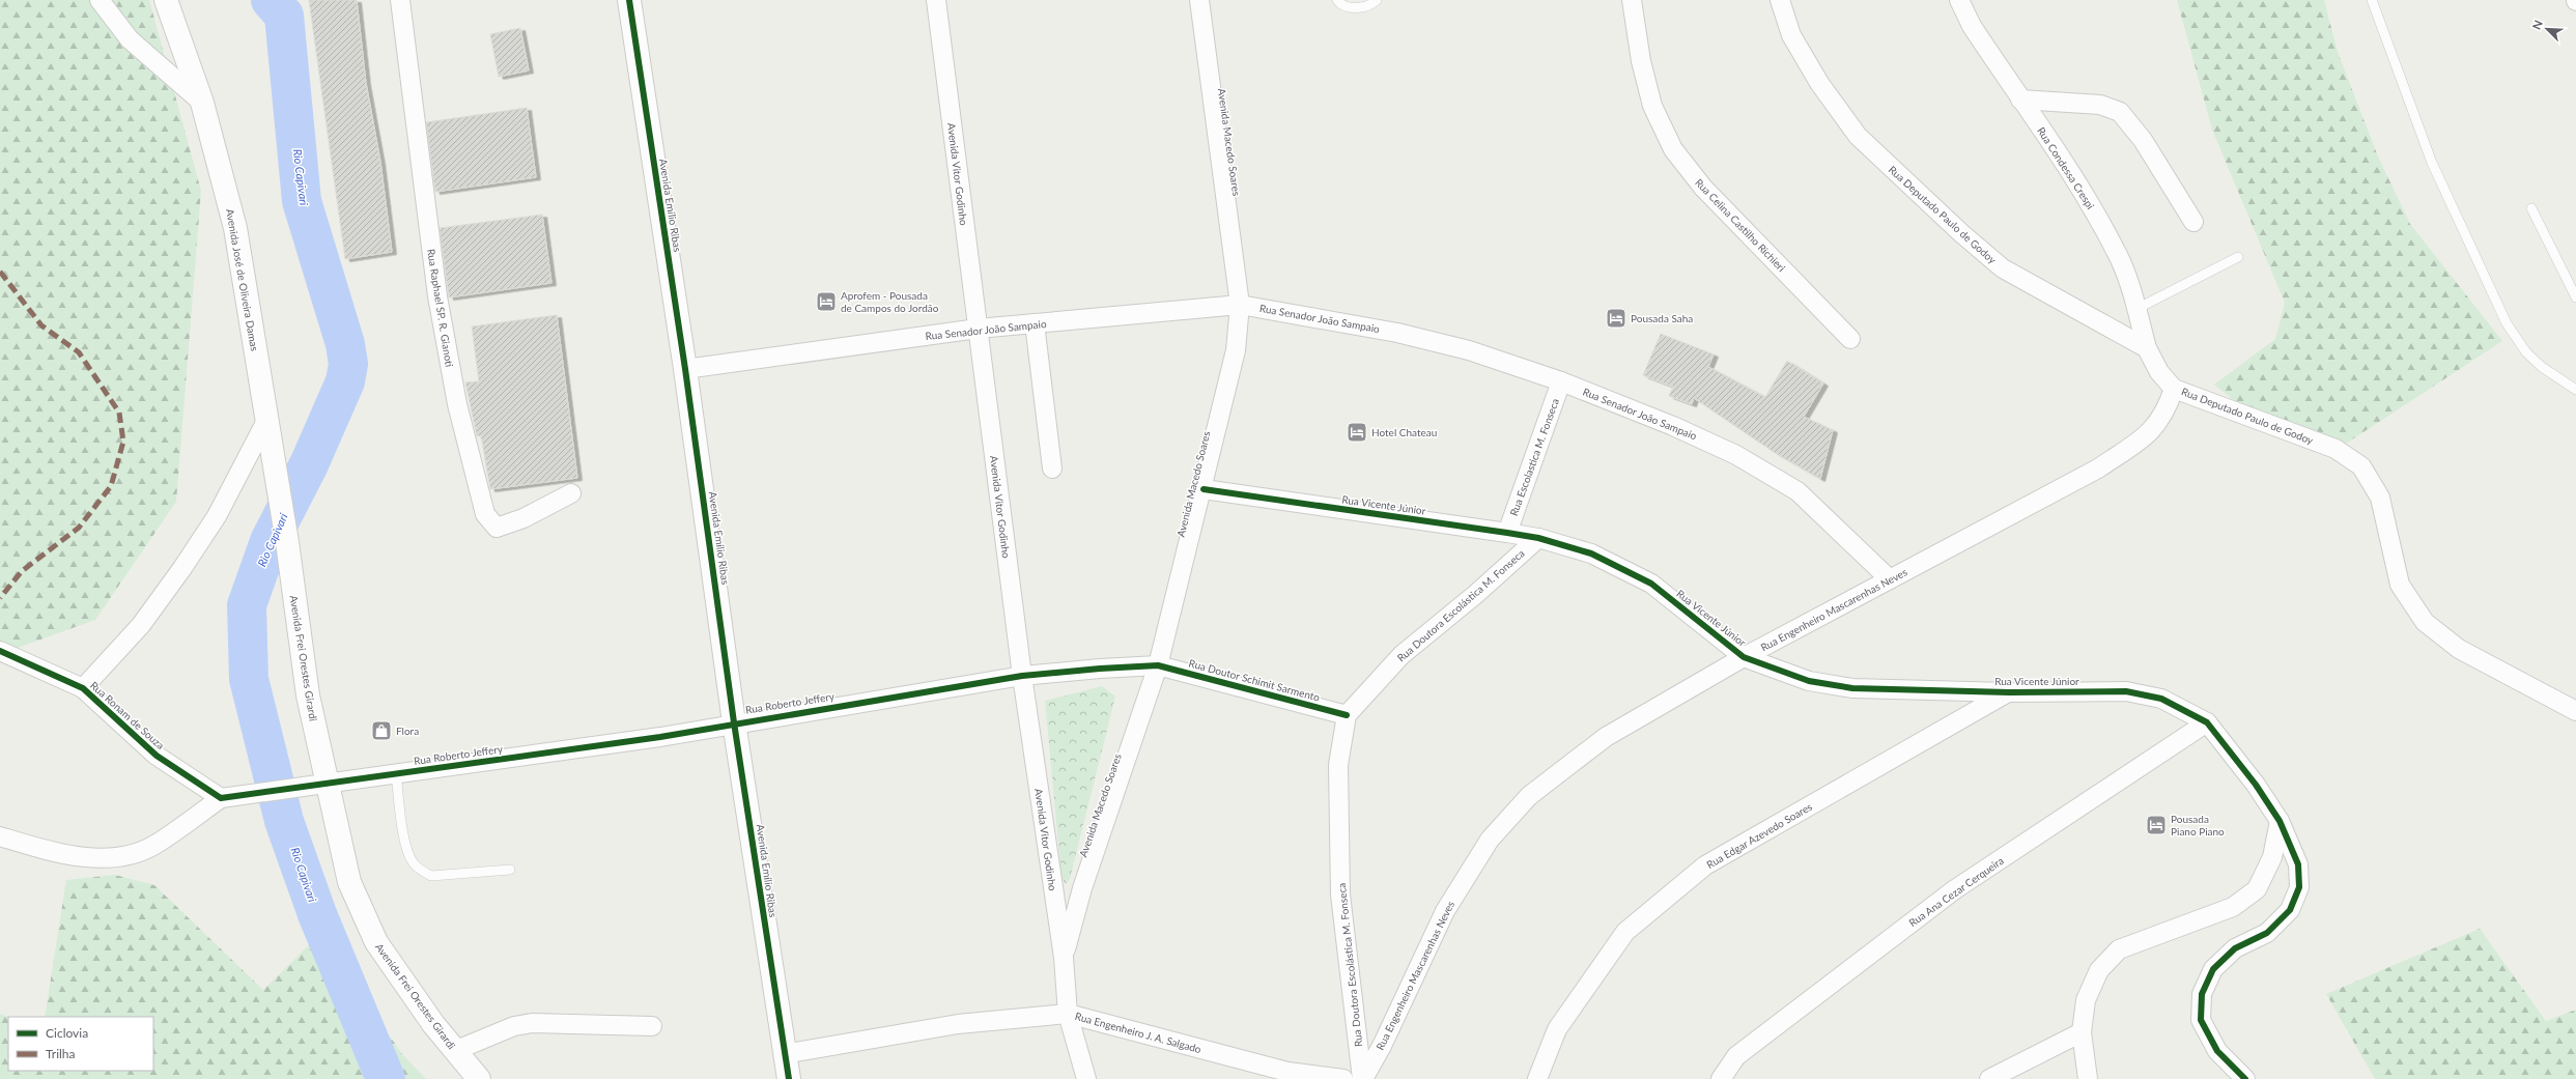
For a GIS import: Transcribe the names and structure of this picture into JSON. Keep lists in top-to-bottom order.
{
  "streets": {
    "street": [
      "Avenida Macedo Soares",
      "Rua Condessa Crespi",
      "Avenida Vitor Godinho",
      "Avenida Emílio Ribas",
      "Rua Deputado Paulo de Godoy",
      "Rua Celina Castilho Richieri",
      "Avenida José de Oliveira Damas",
      "Rua Raphael SP. R. Gianoti",
      "Rua Senador João Sampaio",
      "Rua Escolastica M. Fonseca",
      "Rua Vicente Júnior",
      "Rua Doutora Escolástica M. Fonseca",
      "Rua Engenheiro Mascarenhas Neves",
      "Avenida Frei Orestes Girardi",
      "Rua Doutor Schimit Sarmento",
      "Rua Roberto Jeffery",
      "Rua Ronam de Souza",
      "Rua Edgar Azevedo Soares",
      "Rua Ana Cezar Cerqueira",
      "Rua Engenheiro J. A. Salgado"
    ]
  },
  "crossings": [
    ["Avenida Macedo Soares", "Avenida Vitor Godinho"],
    ["Avenida Macedo Soares", "Rua Senador João Sampaio"],
    ["Avenida Macedo Soares", "Rua Vicente Júnior"],
    ["Avenida Macedo Soares", "Rua Doutor Schimit Sarmento"],
    ["Avenida Macedo Soares", "Rua Roberto Jeffery"],
    ["Rua Condessa Crespi", "Rua Deputado Paulo de Godoy"],
    ["Avenida Vitor Godinho", "Rua Senador João Sampaio"],
    ["Avenida Vitor Godinho", "Rua Roberto Jeffery"],
    ["Avenida Vitor Godinho", "Rua Engenheiro J. A. Salgado"],
    ["Avenida Emílio Ribas", "Rua Senador João Sampaio"],
    ["Avenida Emílio Ribas", "Rua Roberto Jeffery"],
    ["Avenida Emílio Ribas", "Rua Engenheiro J. A. Salgado"],
    ["Rua Deputado Paulo de Godoy", "Rua Engenheiro Mascarenhas Neves"],
    ["Avenida José de Oliveira Damas", "Avenida Frei Orestes Girardi"],
    ["Rua Senador João Sampaio", "Rua Escolastica M. Fonseca"],
    ["Rua Senador João Sampaio", "Rua Engenheiro Mascarenhas Neves"],
    ["Rua Escolastica M. Fonseca", "Rua Vicente Júnior"],
    ["Rua Vicente Júnior", "Rua Doutora Escolástica M. Fonseca"],
    ["Rua Vicente Júnior", "Rua Engenheiro Mascarenhas Neves"],
    ["Rua Vicente Júnior", "Rua Edgar Azevedo Soares"],
    ["Rua Vicente Júnior", "Rua Ana Cezar Cerqueira"],
    ["Rua Doutora Escolástica M. Fonseca", "Rua Engenheiro Mascarenhas Neves"],
    ["Rua Doutora Escolástica M. Fonseca", "Rua Doutor Schimit Sarmento"],
    ["Avenida Frei Orestes Girardi", "Rua Roberto Jeffery"],
    ["Rua Doutor Schimit Sarmento", "Rua Roberto Jeffery"],
    ["Rua Roberto Jeffery", "Rua Ronam de Souza"]
  ],
  "water": ["Rio Capivari"],
  "places": {
    "hotel": [
      "Aprofem - Pousada de Campos do Jordão",
      "Pousada Saha",
      "Hotel Chateau",
      "Pousada Piano Piano"
    ],
    "shop": ["Flora"]
  },
  "legend": ["Ciclovia", "Trilha"],
  "north": "top left"
}
